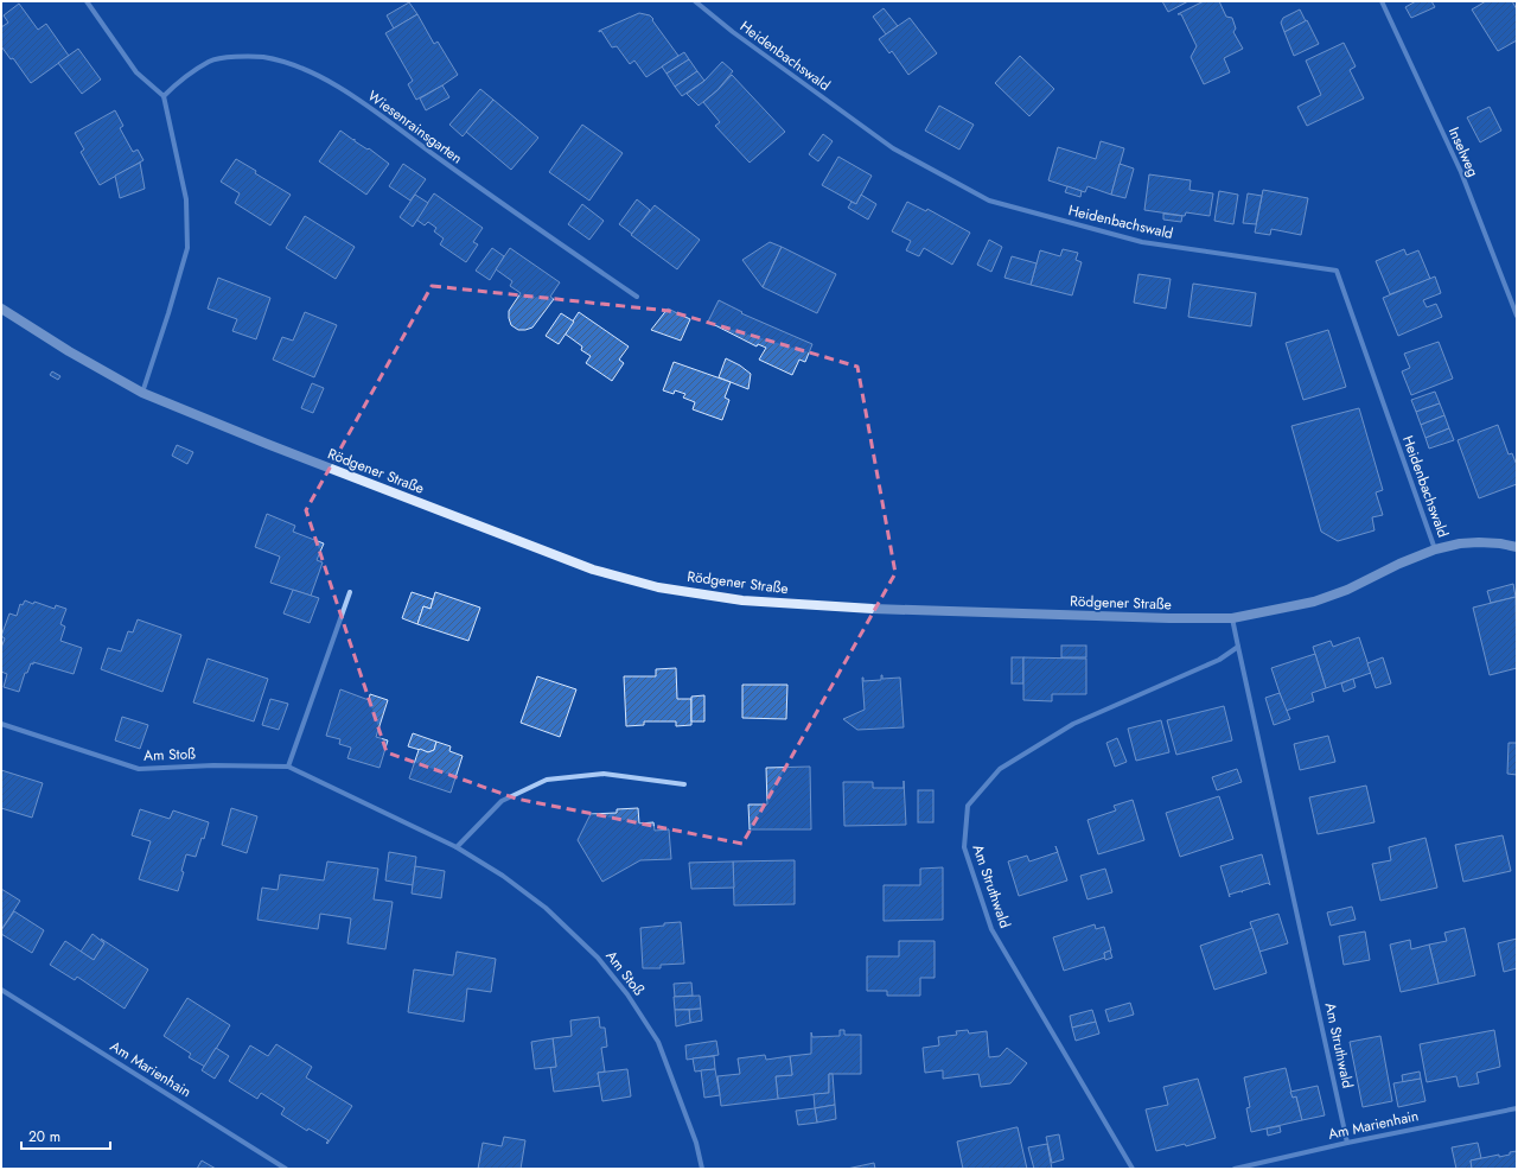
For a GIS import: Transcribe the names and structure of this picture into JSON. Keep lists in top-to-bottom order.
{
  "streets": {
    "main road": ["Rödgener Straße"],
    "street": [
      "Heidenbachswald",
      "Wiesenrainsgarten",
      "Inselweg",
      "Am Stoß",
      "Am Struthwald",
      "Am Marienhain"
    ]
  },
  "crossings": [
    ["Heidenbachswald", "Rödgener Straße"],
    ["Rödgener Straße", "Am Struthwald"],
    ["Am Struthwald", "Am Marienhain"]
  ],
  "scale_bar": "20 m"
}
